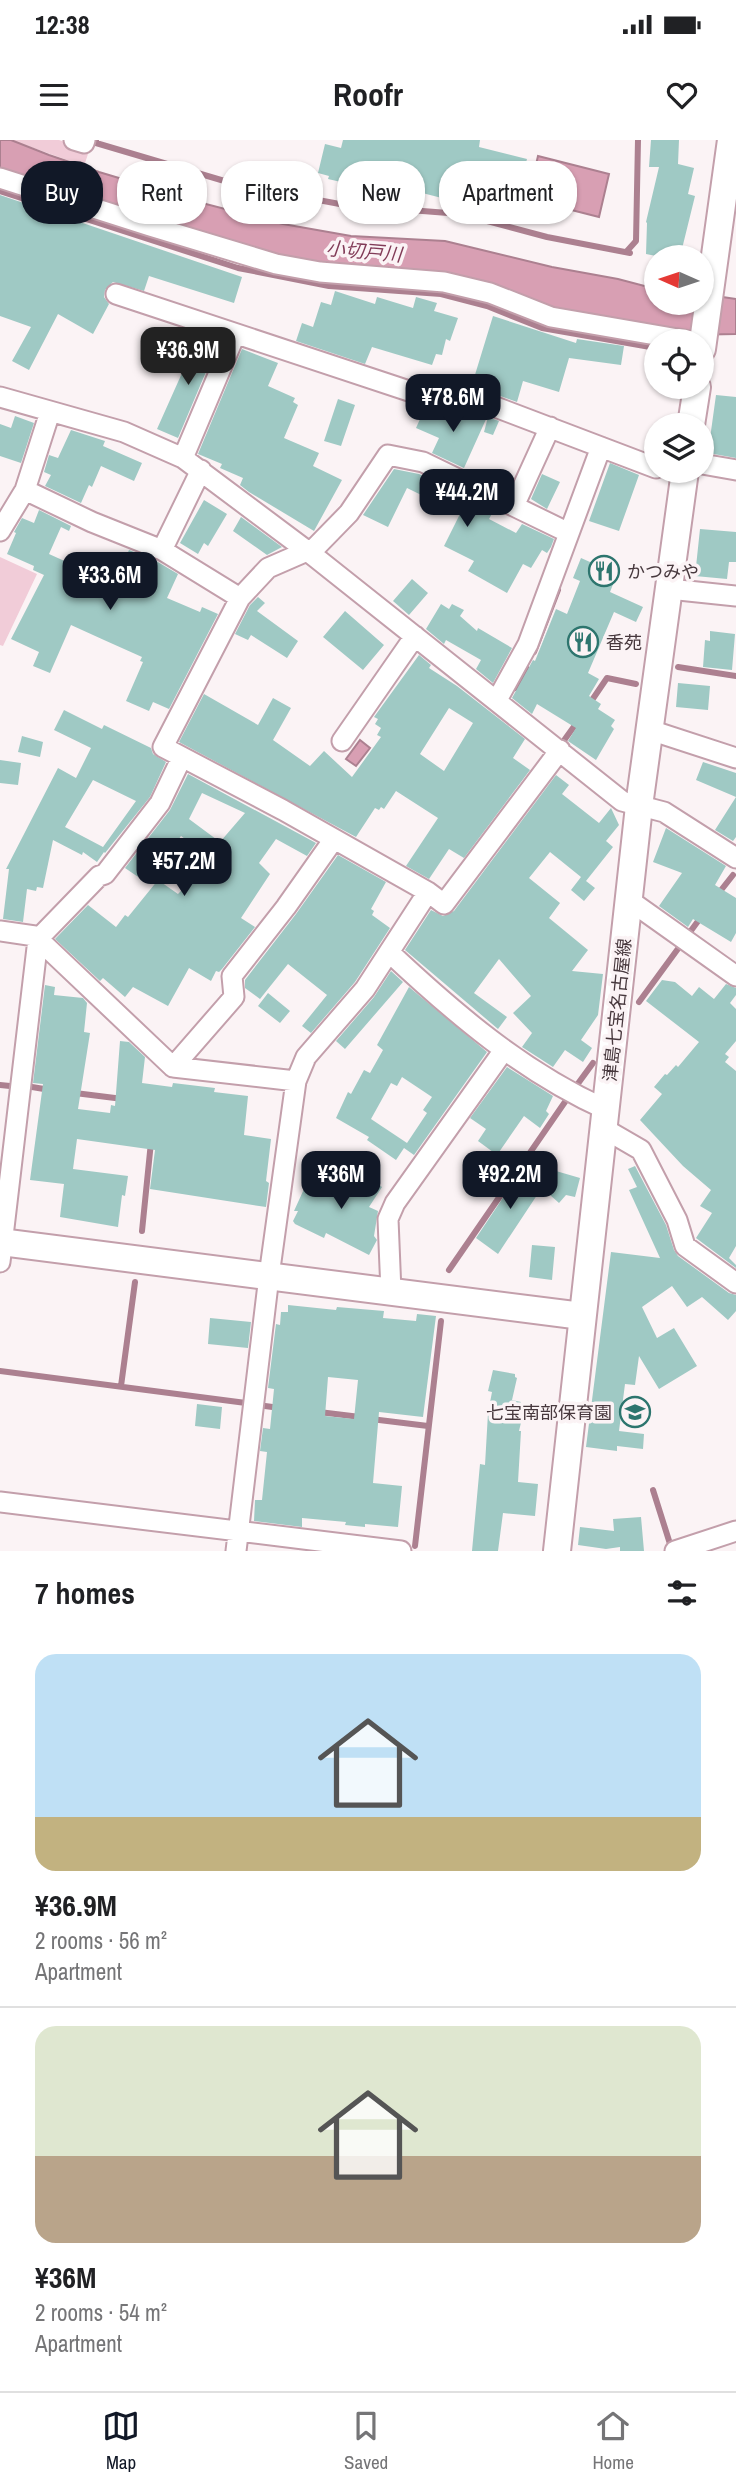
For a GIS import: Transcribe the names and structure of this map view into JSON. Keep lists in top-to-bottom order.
{
  "streets": {
    "main road": ["津島七宝名古屋線"]
  },
  "water": ["小切戸川"],
  "places": {
    "restaurant": ["かつみや", "香苑"],
    "school or university": ["七宝南部保育園"]
  },
  "north": "left",
  "page": {
    "status": "12:38",
    "header": "Roofr",
    "chip": [
      "Buy",
      "Rent",
      "Filters",
      "New",
      "Apartment"
    ],
    "price": [
      "¥36.9M",
      "¥78.6M",
      "¥44.2M",
      "¥33.6M",
      "¥57.2M",
      "¥36M",
      "¥92.2M"
    ],
    "heading": "7 homes",
    "list": [
      {
        "name": "¥36.9M",
        "note": "2 rooms · 56 m² · Apartment"
      },
      {
        "name": "¥36M",
        "note": "2 rooms · 54 m² · Apartment"
      }
    ],
    "tabs": ["Map", "Saved", "Home"]
  }
}
